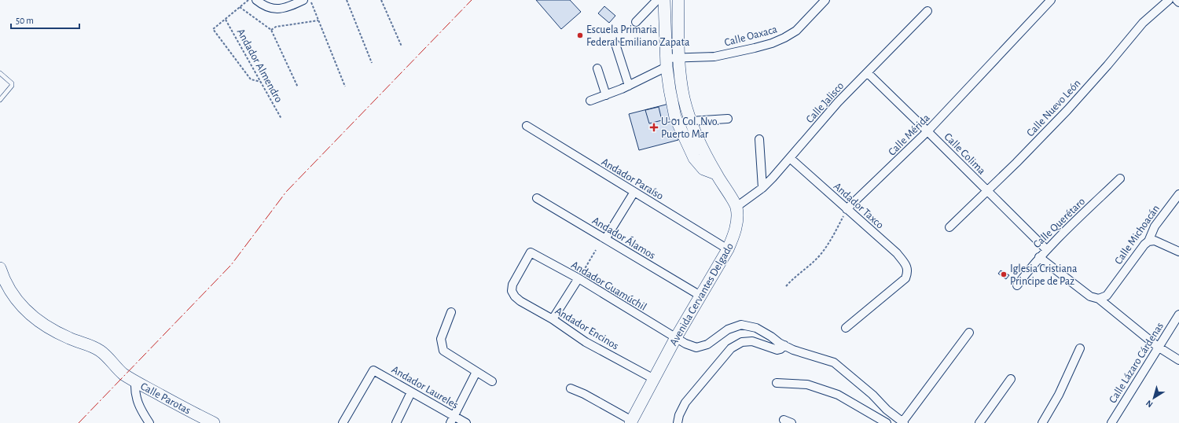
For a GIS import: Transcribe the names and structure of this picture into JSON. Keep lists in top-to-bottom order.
{
  "streets": {
    "street": [
      "Calle Oaxaca",
      "Calle Jalisco",
      "Calle Nuevo León",
      "Calle Mérida",
      "Calle Colima",
      "Andador Paraíso",
      "Andador Taxco",
      "Calle Querétaro",
      "Calle Michoacán",
      "Andador Álamos",
      "Andador Guamúchil",
      "Avenida Cervantes Delgado",
      "Andador Encinos",
      "Calle Lázaro Cárdenas",
      "Andador Laureles",
      "Calle Parotas"
    ],
    "path": ["Andador Almendro"]
  },
  "crossings": [
    ["Calle Jalisco", "Calle Colima"],
    ["Calle Jalisco", "Andador Taxco"],
    ["Calle Jalisco", "Avenida Cervantes Delgado"],
    ["Calle Nuevo León", "Calle Colima"],
    ["Calle Mérida", "Calle Colima"],
    ["Calle Mérida", "Andador Taxco"],
    ["Calle Colima", "Calle Querétaro"],
    ["Andador Paraíso", "Avenida Cervantes Delgado"],
    ["Andador Álamos", "Avenida Cervantes Delgado"],
    ["Andador Guamúchil", "Avenida Cervantes Delgado"],
    ["Andador Guamúchil", "Andador Encinos"],
    ["Avenida Cervantes Delgado", "Andador Encinos"]
  ],
  "places": {
    "other": ["Escuela Primaria Federal Emiliano Zapata", "Iglesia Cristiana Principe de Paz"],
    "health": ["U-01 Col. Nvo. Puerto Mar"]
  },
  "scale_bar": "50 m",
  "north": "bottom left"
}
